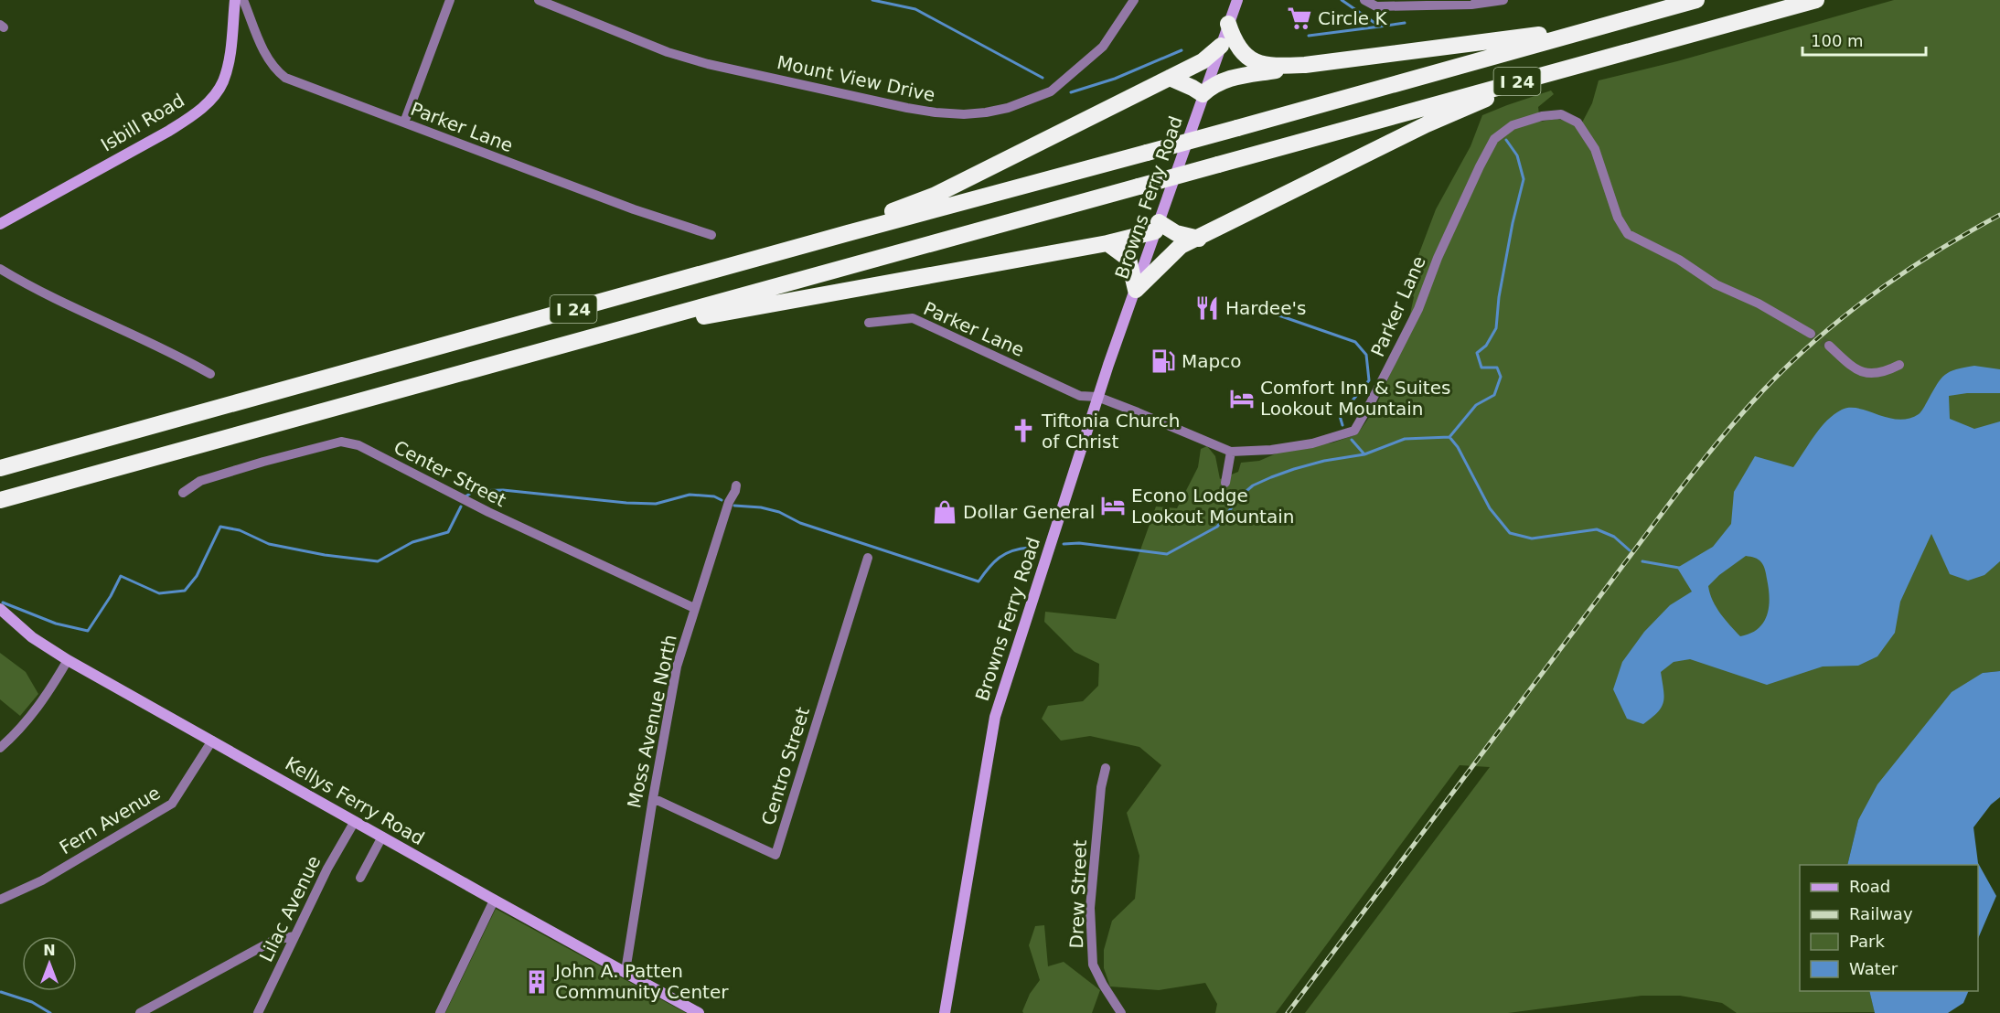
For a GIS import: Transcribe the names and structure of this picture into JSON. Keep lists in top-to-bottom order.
{
  "streets": {
    "highway": ["I 24"],
    "street": [
      "Mount View Drive",
      "Isbill Road",
      "Parker Lane",
      "Browns Ferry Road",
      "Center Street",
      "Moss Avenue North",
      "Centro Street",
      "Kellys Ferry Road",
      "Fern Avenue",
      "Drew Street",
      "Lilac Avenue"
    ]
  },
  "crossings": [
    ["Parker Lane", "Browns Ferry Road"],
    ["Center Street", "Moss Avenue North"],
    ["Moss Avenue North", "Centro Street"],
    ["Moss Avenue North", "Kellys Ferry Road"],
    ["Kellys Ferry Road", "Fern Avenue"],
    ["Kellys Ferry Road", "Lilac Avenue"]
  ],
  "places": {
    "supermarket": ["Circle K"],
    "restaurant": ["Hardee's"],
    "fuel station": ["Mapco"],
    "hotel": ["Comfort Inn & Suites Lookout Mountain", "Econo Lodge Lookout Mountain"],
    "church": ["Tiftonia Church of Christ"],
    "shop": ["Dollar General"],
    "building": ["John A. Patten Community Center"]
  },
  "legend": [
    "Road",
    "Railway",
    "Park",
    "Water"
  ],
  "scale_bar": "100 m",
  "north": "top"
}
